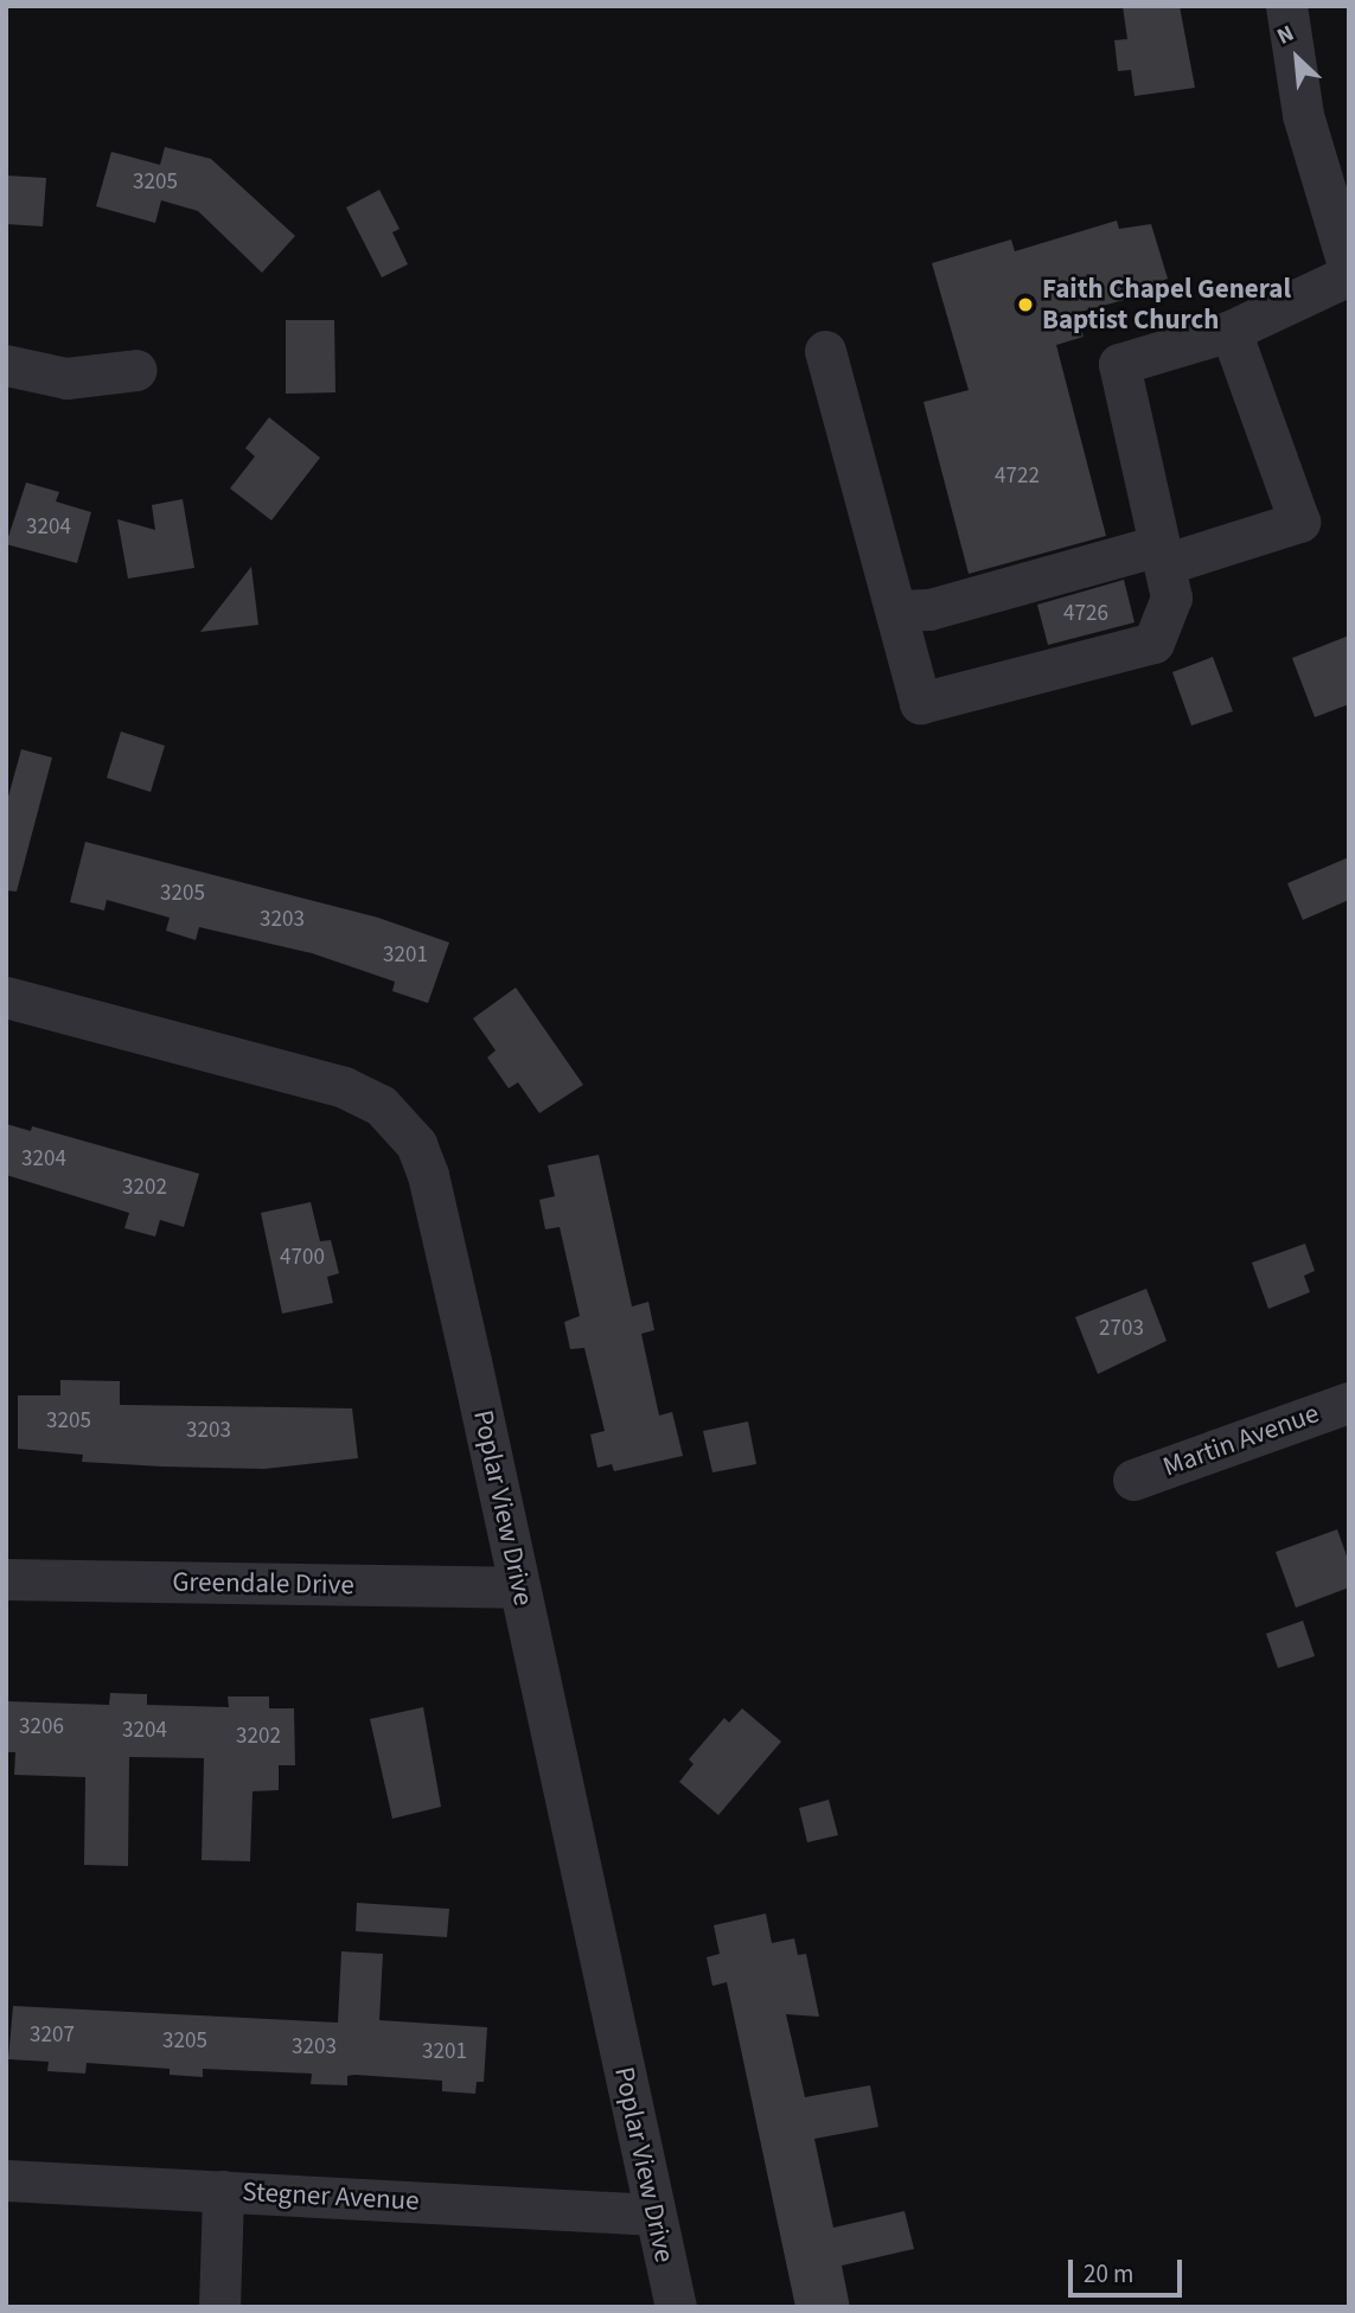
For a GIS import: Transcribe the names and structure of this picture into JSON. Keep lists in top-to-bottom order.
{
  "streets": {
    "street": [
      "Martin Avenue",
      "Poplar View Drive",
      "Greendale Drive",
      "Stegner Avenue"
    ]
  },
  "crossings": [
    ["Poplar View Drive", "Greendale Drive"],
    ["Poplar View Drive", "Stegner Avenue"]
  ],
  "places": ["Faith Chapel General Baptist Church"],
  "house_numbers": [
    "3205",
    "4722",
    "3204",
    "4726",
    "3205",
    "3203",
    "3201",
    "3204",
    "3202",
    "4700",
    "2703",
    "3205",
    "3203",
    "3206",
    "3204",
    "3202",
    "3207",
    "3205",
    "3203",
    "3201"
  ],
  "scale_bar": "20 m",
  "north": "top left"
}
